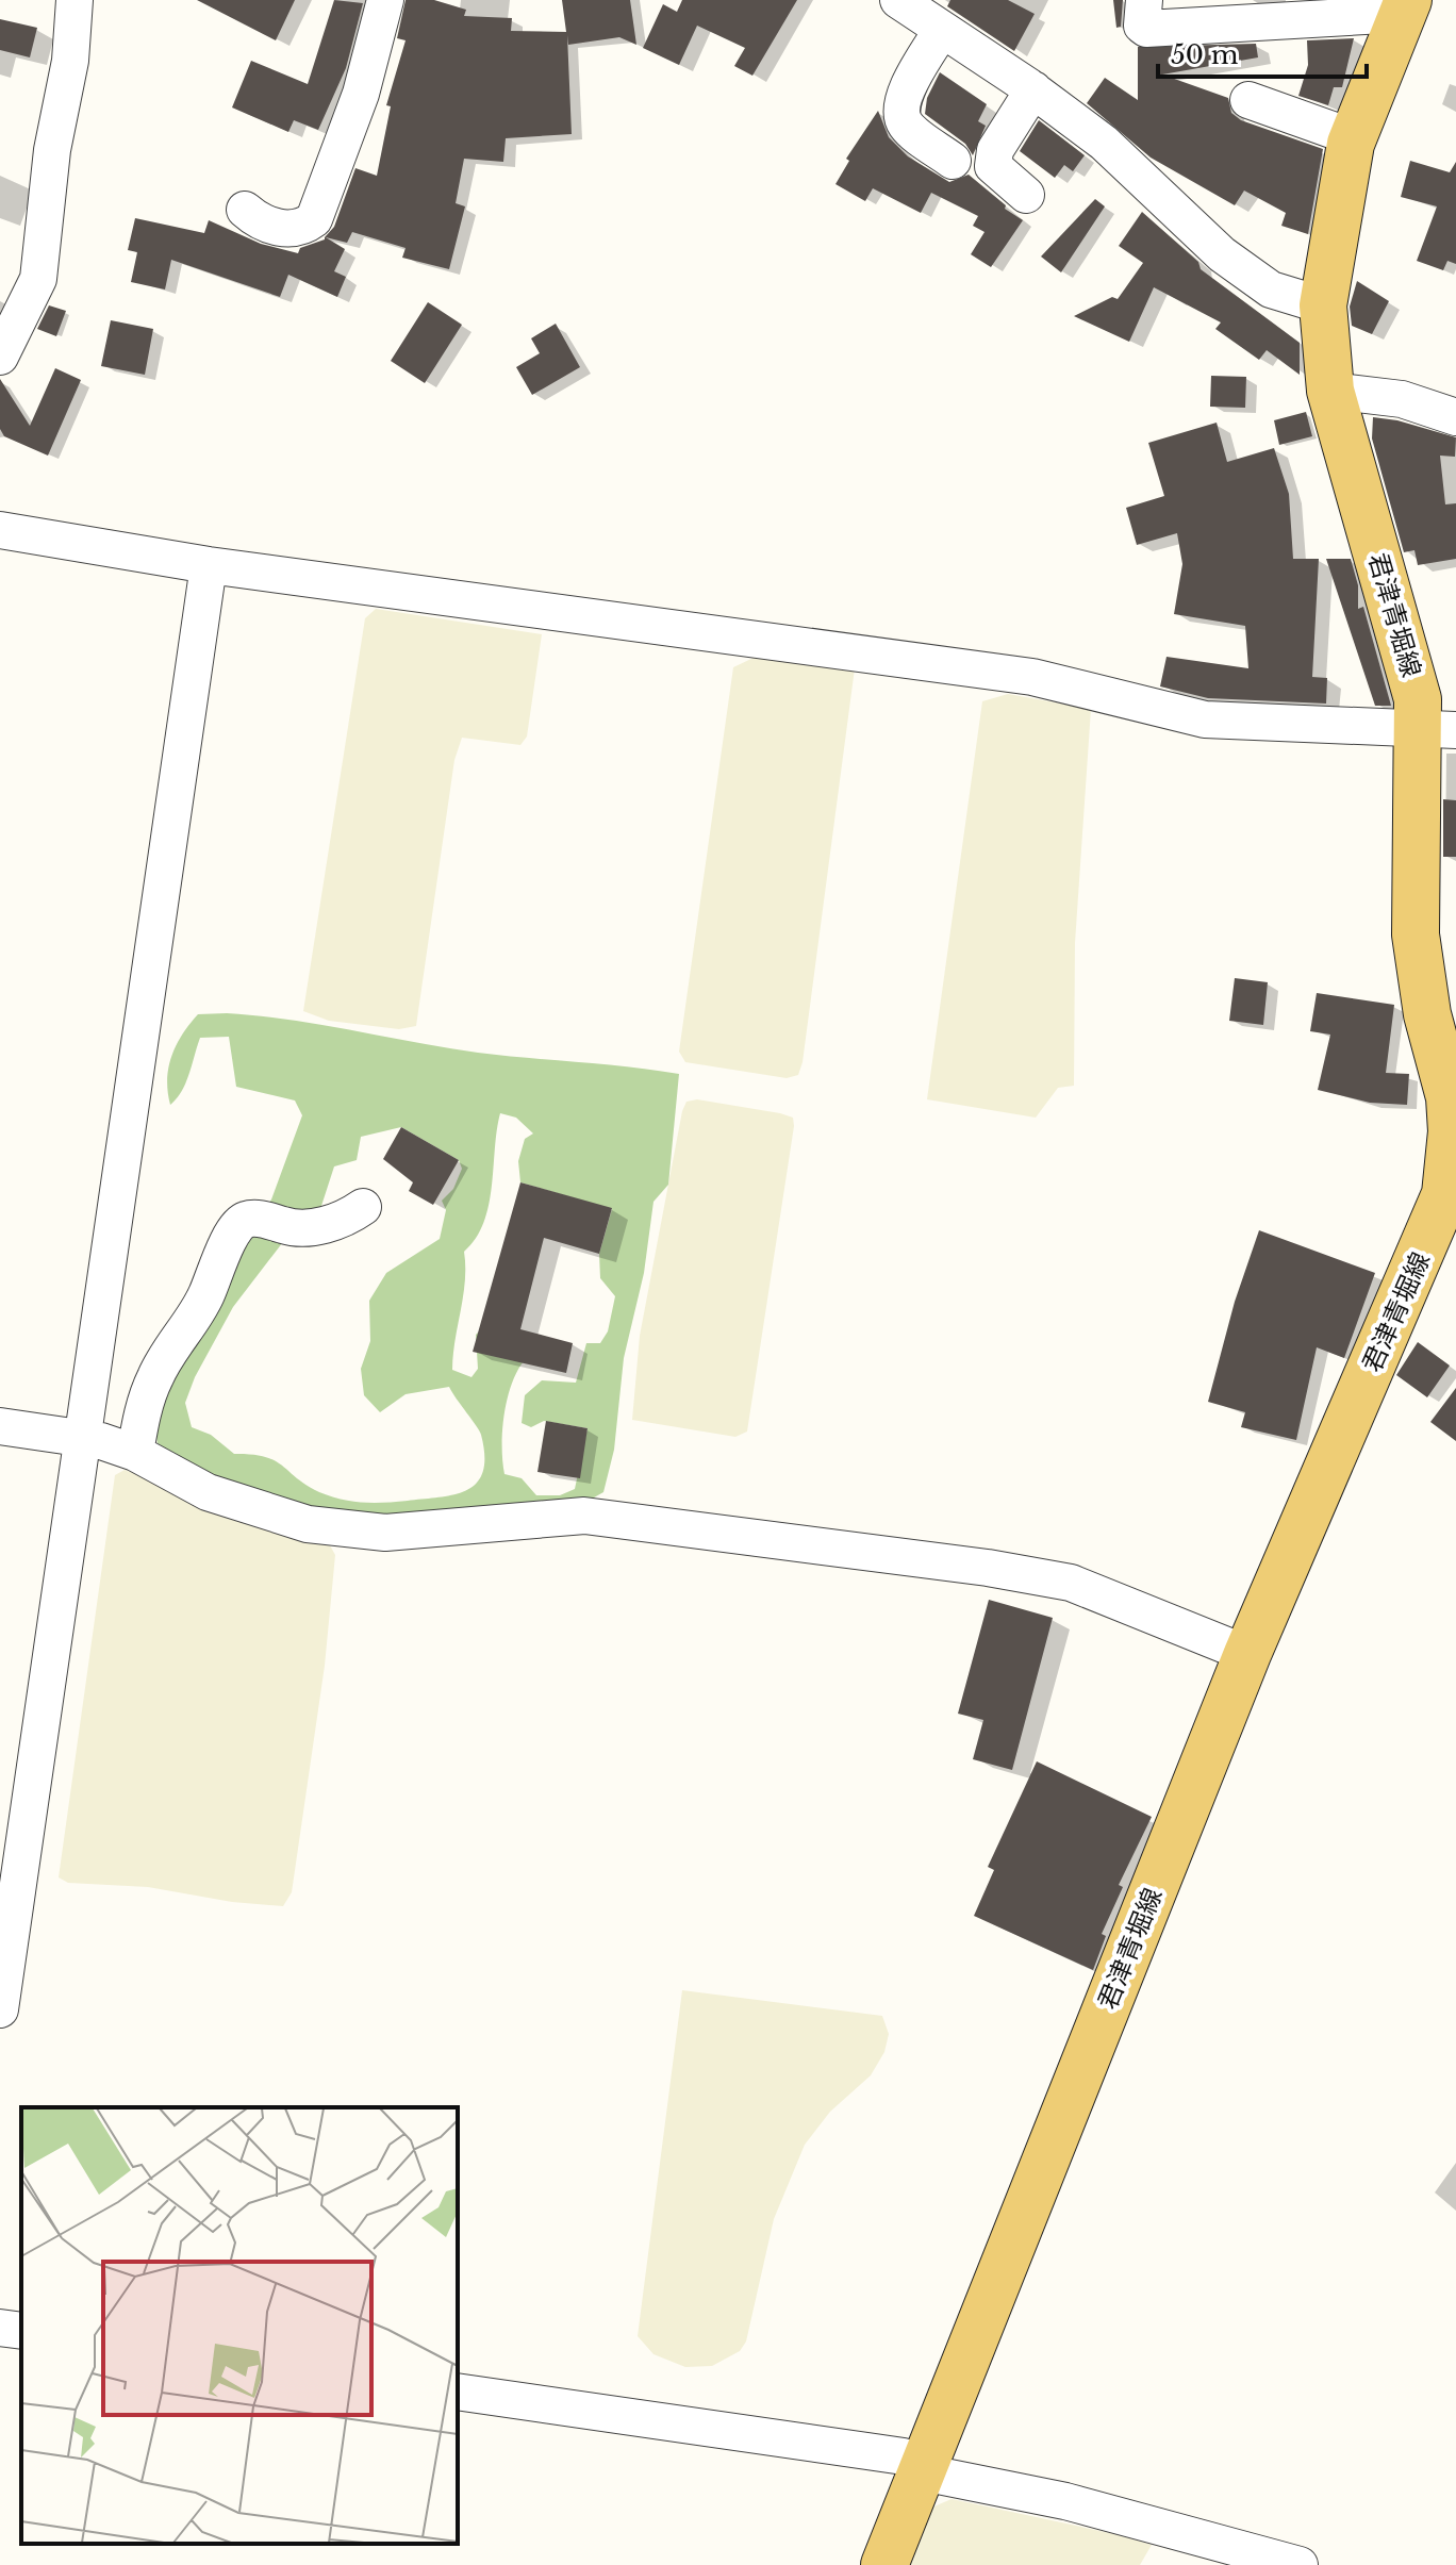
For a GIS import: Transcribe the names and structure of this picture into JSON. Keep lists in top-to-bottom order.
{
  "streets": {
    "main road": ["君津青堀線"]
  },
  "scale_bar": "50 m"
}
